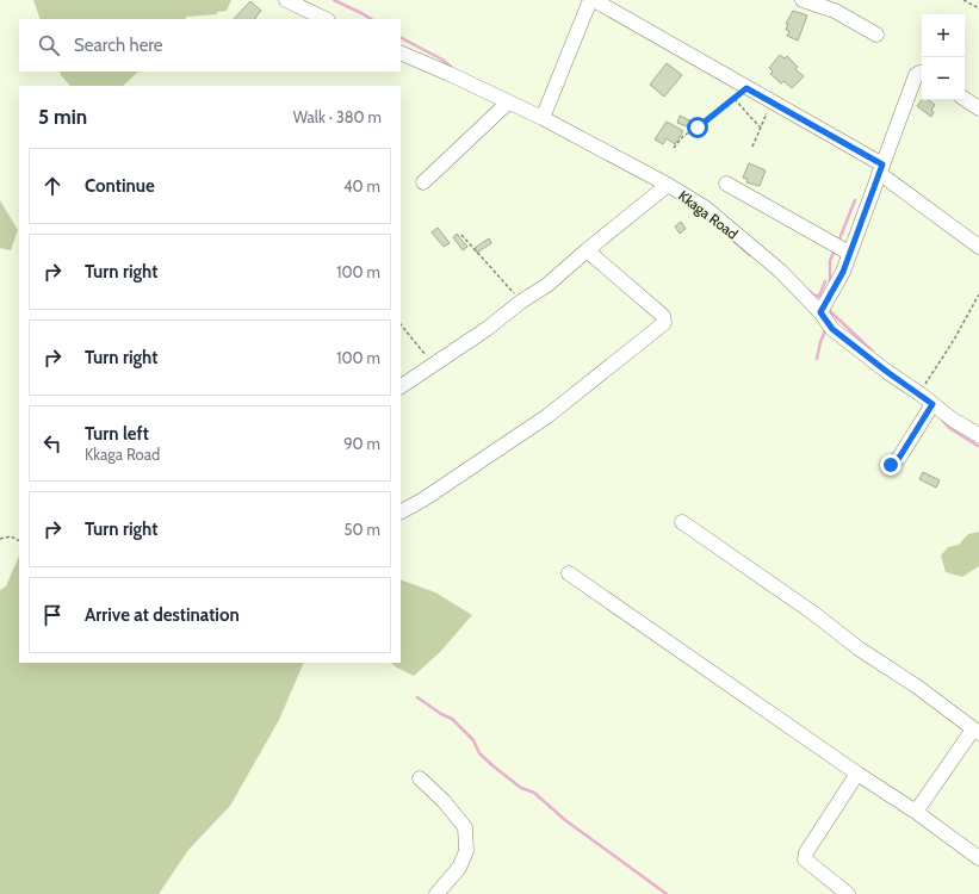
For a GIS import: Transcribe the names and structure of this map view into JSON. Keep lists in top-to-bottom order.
{
  "streets": {
    "street": ["Kkaga Road"]
  },
  "page": {
    "map_buttons": ["+", "−"],
    "search": "Search here",
    "heading": ["5 min", "Walk · 380 m"],
    "list": [
      ["Continue", "40 m"],
      ["Turn right", "100 m"],
      ["Turn right", "100 m"],
      ["Turn left", "Kkaga Road", "90 m"],
      ["Turn right", "50 m"],
      "Arrive at destination"
    ]
  }
}
